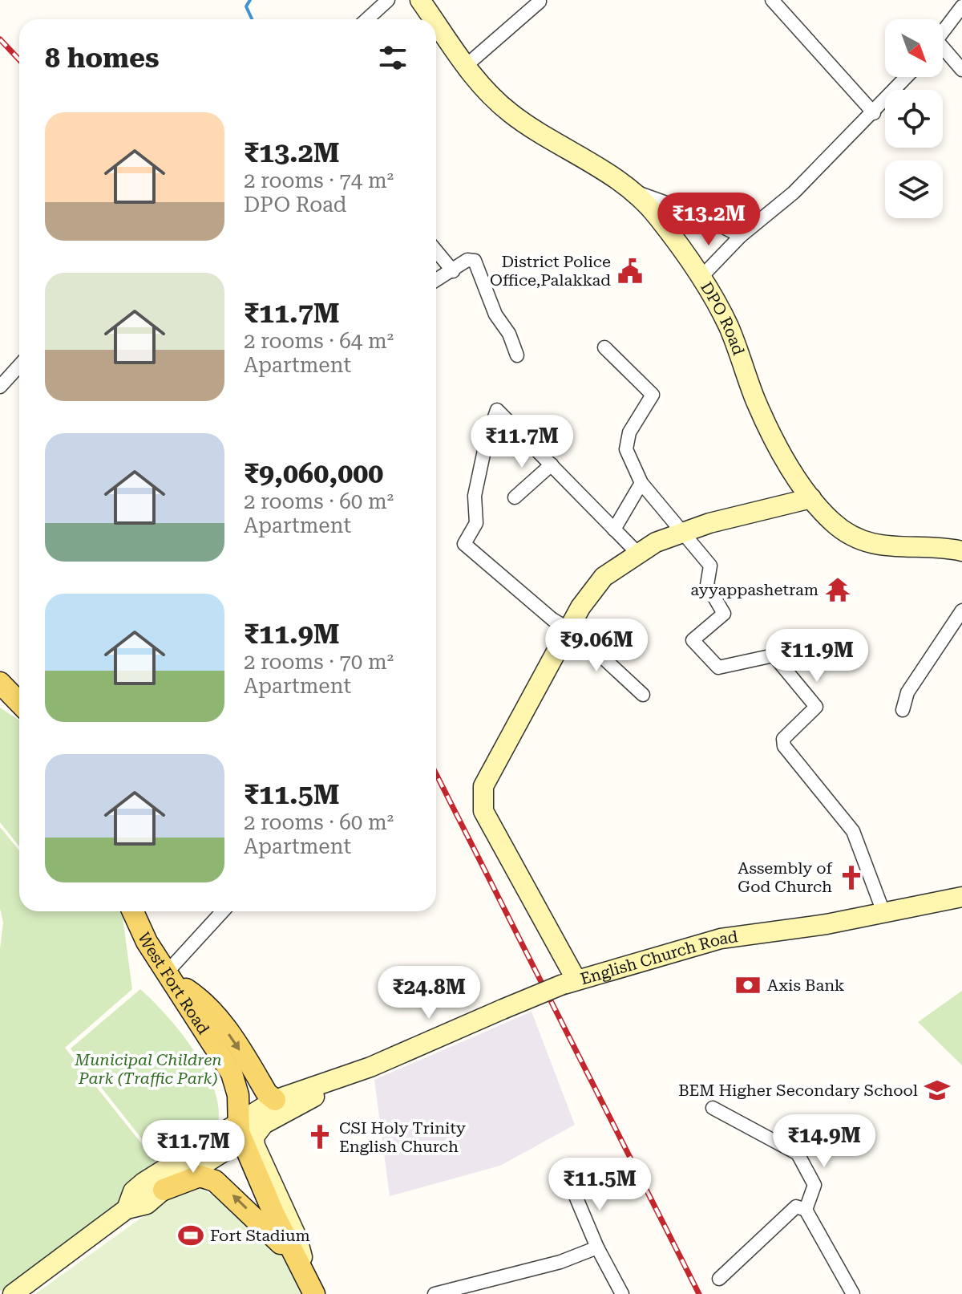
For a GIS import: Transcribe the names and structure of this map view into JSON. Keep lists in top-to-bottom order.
{
  "streets": {
    "main road": ["West Fort Road"],
    "street": ["DPO Road", "English Church Road"]
  },
  "parks": ["Municipal Children Park (Traffic Park)"],
  "places": {
    "public building": ["District Police Office,Palakkad"],
    "temple": ["ayyappashetram"],
    "church": ["Assembly of God Church", "CSI Holy Trinity English Church"],
    "bank": ["Axis Bank"],
    "school or university": ["BEM Higher Secondary School"],
    "sports": ["Fort Stadium"]
  },
  "north": "bottom right",
  "page": {
    "heading": "8 homes",
    "list": [
      {
        "name": "₹13.2M",
        "note": "2 rooms · 74 m² · DPO Road"
      },
      {
        "name": "₹11.7M",
        "note": "2 rooms · 64 m² · Apartment"
      },
      {
        "name": "₹9,060,000",
        "note": "2 rooms · 60 m² · Apartment"
      },
      {
        "name": "₹11.9M",
        "note": "2 rooms · 70 m² · Apartment"
      },
      {
        "name": "₹11.5M",
        "note": "2 rooms · 60 m² · Apartment"
      }
    ],
    "price": [
      "₹13.2M",
      "₹11.7M",
      "₹9.06M",
      "₹11.9M",
      "₹24.8M",
      "₹14.9M",
      "₹11.7M",
      "₹11.5M"
    ]
  }
}
